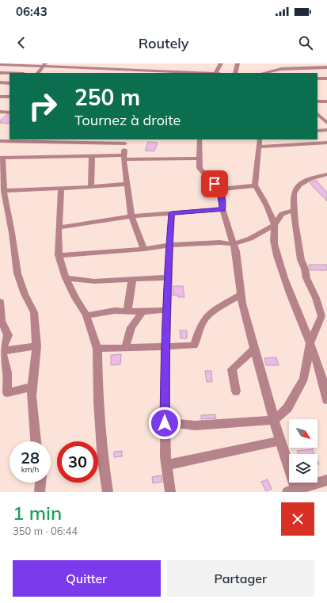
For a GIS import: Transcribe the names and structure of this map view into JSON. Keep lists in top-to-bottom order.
{
  "north": "bottom right",
  "page": {
    "status": "06:43",
    "header": "Routely",
    "turn": ["250 m", "Tournez à droite"],
    "speed": "28 km/h",
    "limit": "30",
    "heading": ["1 min", "350 m · 06:44"],
    "buttons": ["Quitter", "Partager"]
  }
}
